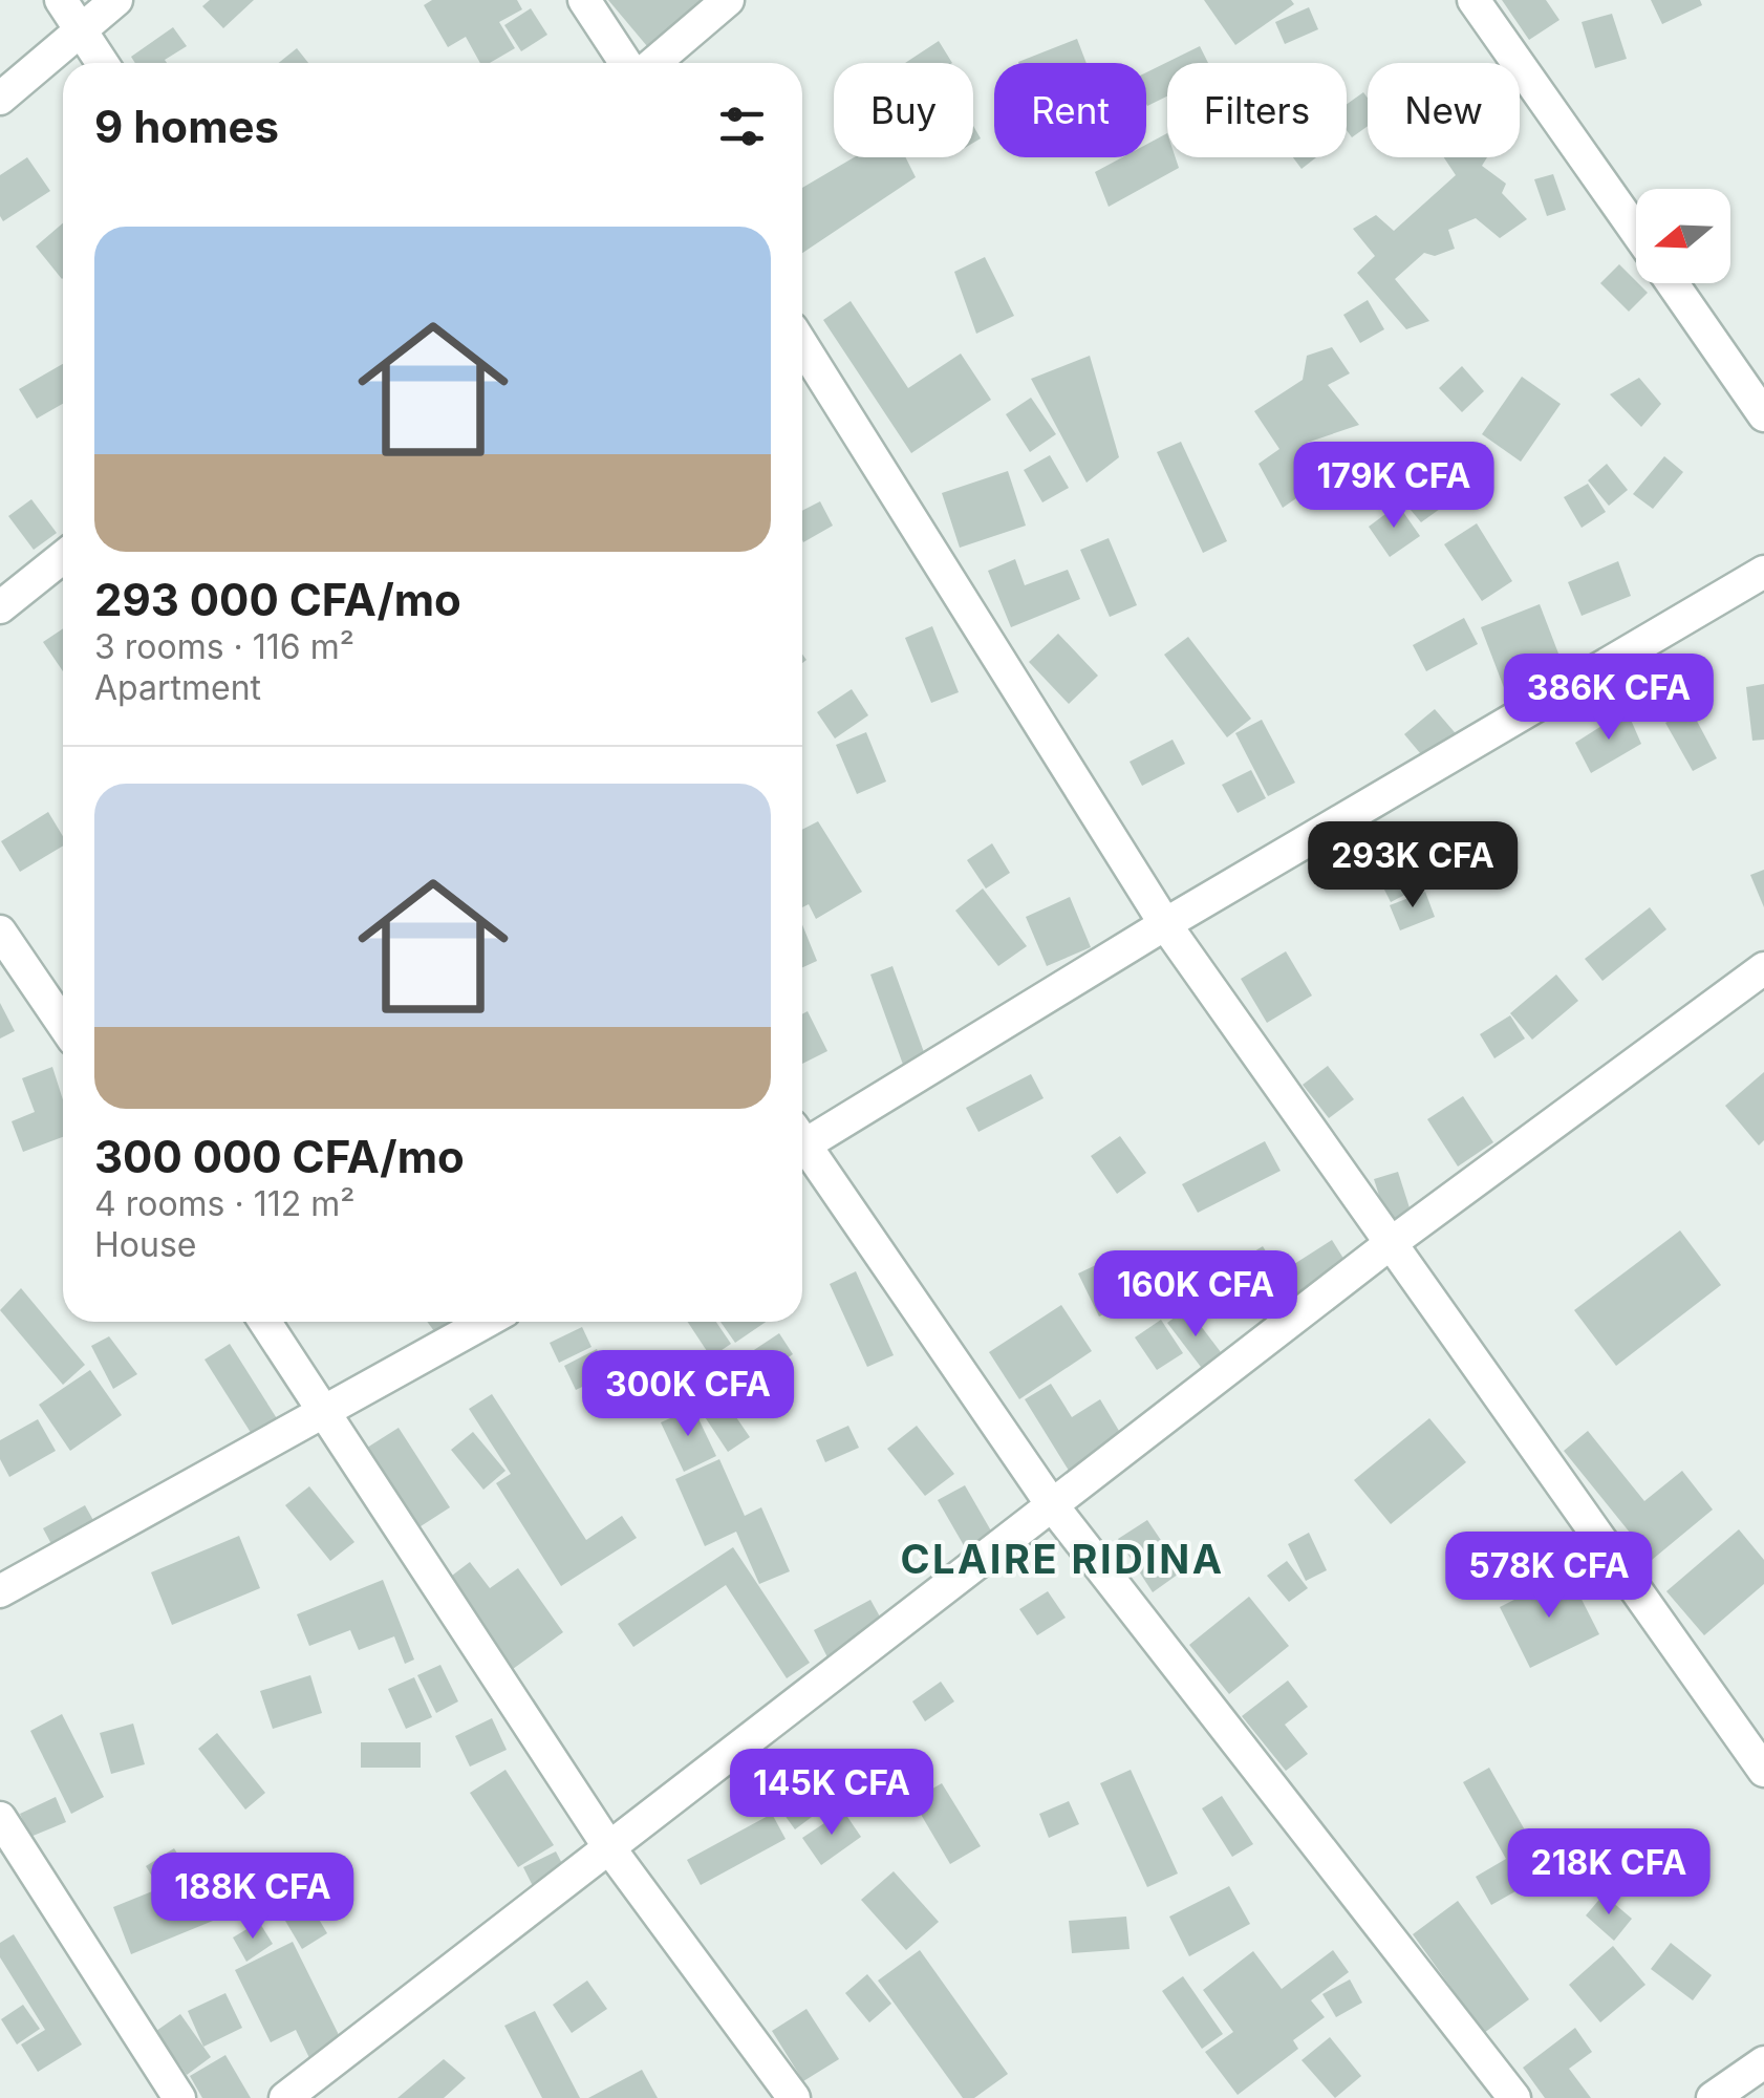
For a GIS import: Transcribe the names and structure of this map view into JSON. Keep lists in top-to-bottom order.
{
  "districts": ["CLAIRE RIDINA"],
  "north": "left",
  "page": {
    "chip": [
      "Buy",
      "Rent",
      "Filters",
      "New"
    ],
    "heading": "9 homes",
    "list": [
      {
        "name": "293 000 CFA/mo",
        "note": "3 rooms · 116 m² · Apartment"
      },
      {
        "name": "300 000 CFA/mo",
        "note": "4 rooms · 112 m² · House"
      }
    ],
    "price": [
      "179K CFA",
      "386K CFA",
      "293K CFA",
      "160K CFA",
      "300K CFA",
      "578K CFA",
      "145K CFA",
      "218K CFA",
      "188K CFA"
    ]
  }
}
